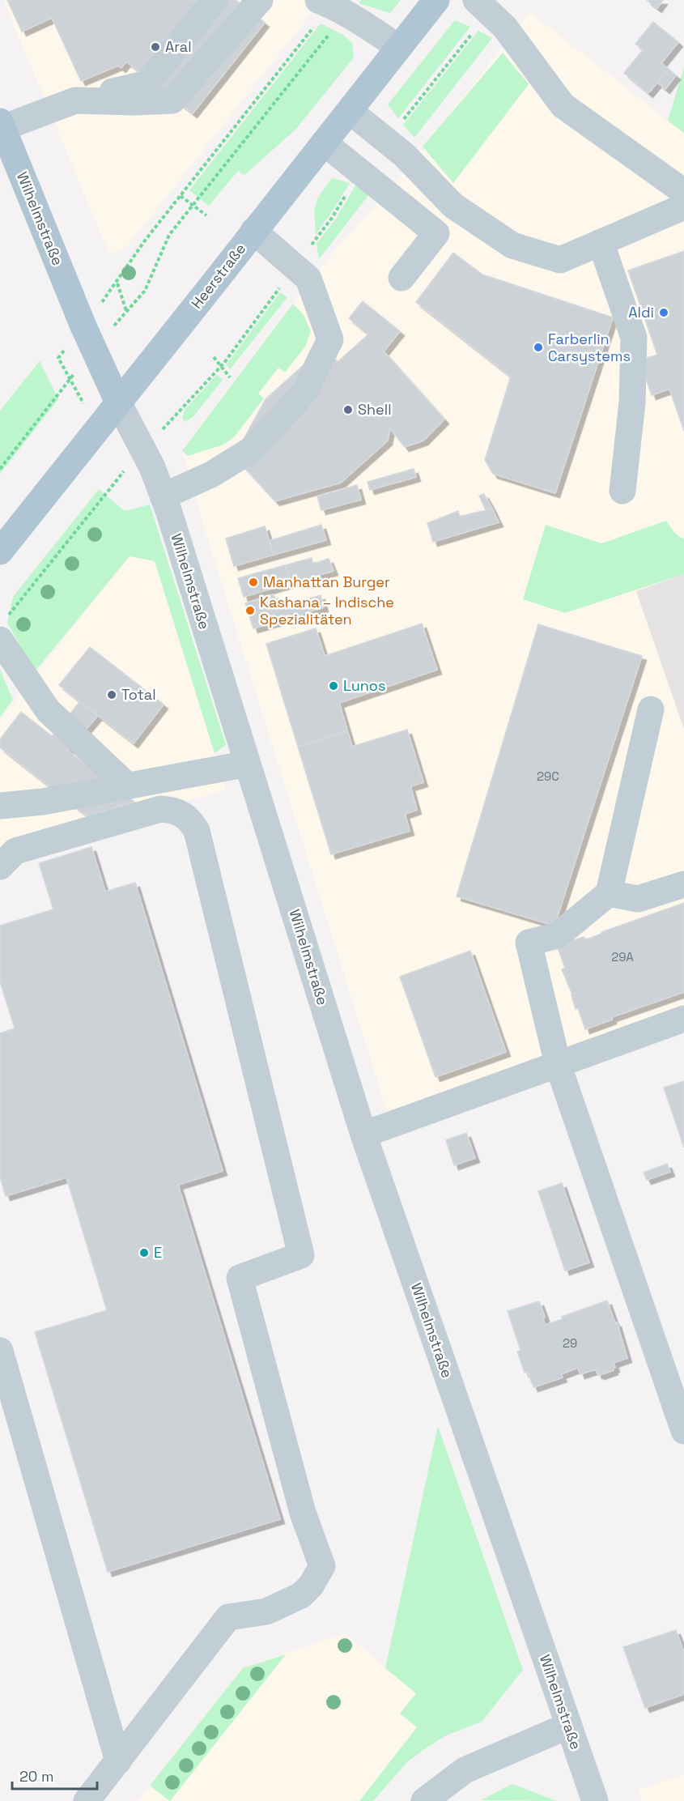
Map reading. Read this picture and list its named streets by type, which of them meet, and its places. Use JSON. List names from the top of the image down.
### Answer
{
  "streets": {
    "main road": ["Wilhelmstraße", "Heerstraße"]
  },
  "crossings": [
    ["Wilhelmstraße", "Heerstraße"]
  ],
  "places": [
    "Aral",
    "Aldi",
    "Farberlin Carsystems",
    "Shell",
    "Manhattan Burger",
    "Kashana – Indische Spezialitäten",
    "Lunos",
    "Total",
    "E"
  ],
  "house_numbers": ["29C", "29A", "29"],
  "scale_bar": "20 m"
}
